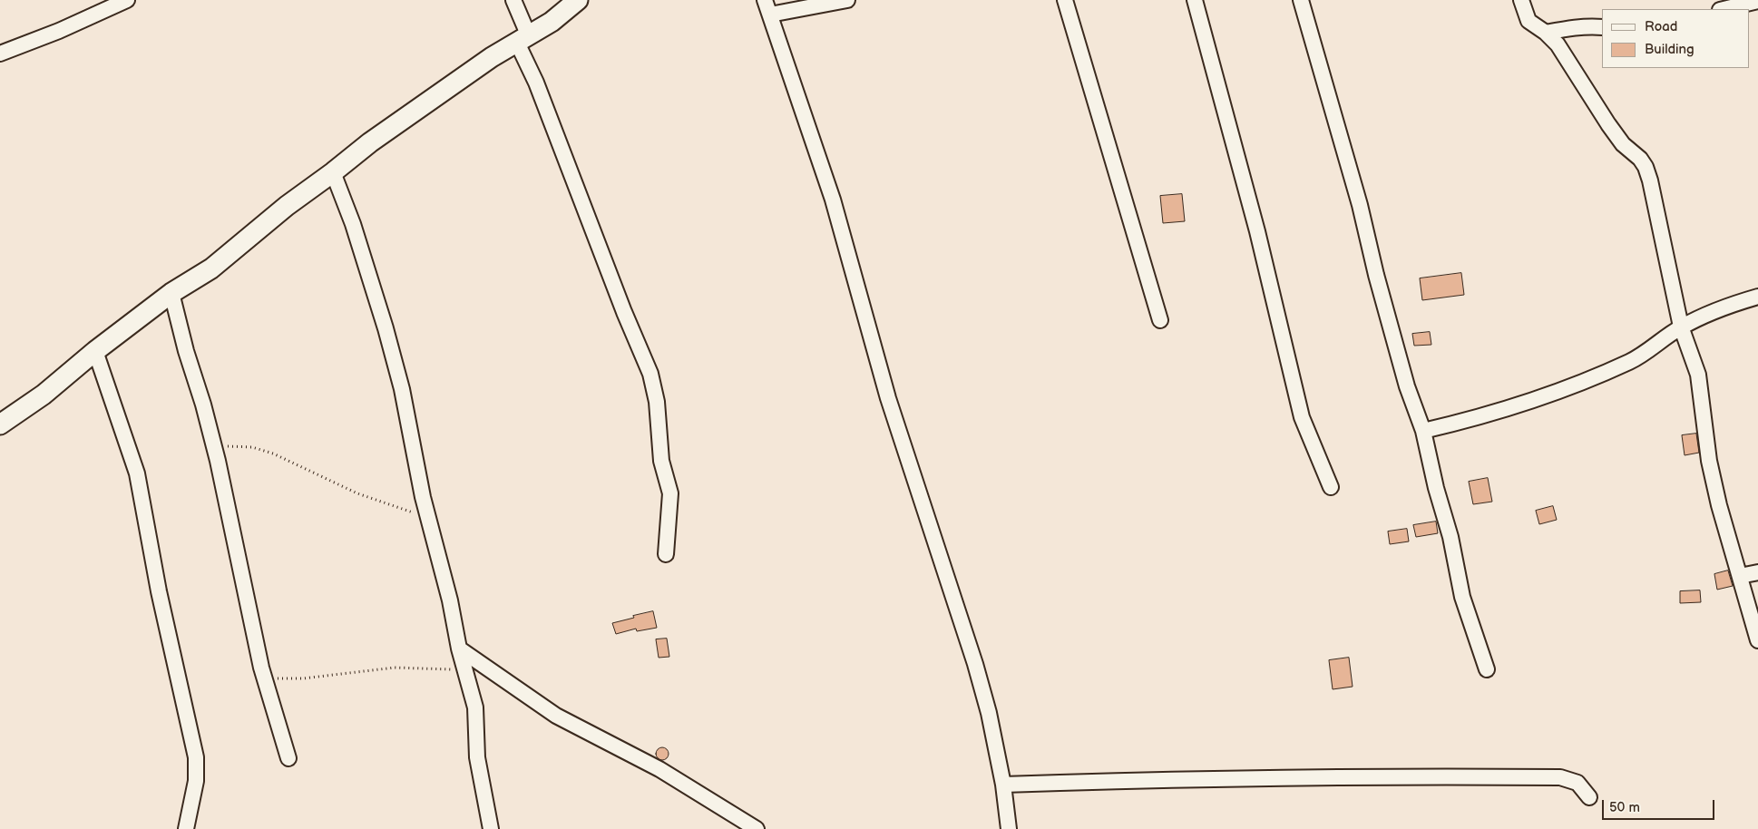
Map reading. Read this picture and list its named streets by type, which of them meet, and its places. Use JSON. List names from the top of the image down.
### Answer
{
  "legend": ["Road", "Building"],
  "scale_bar": "50 m"
}
